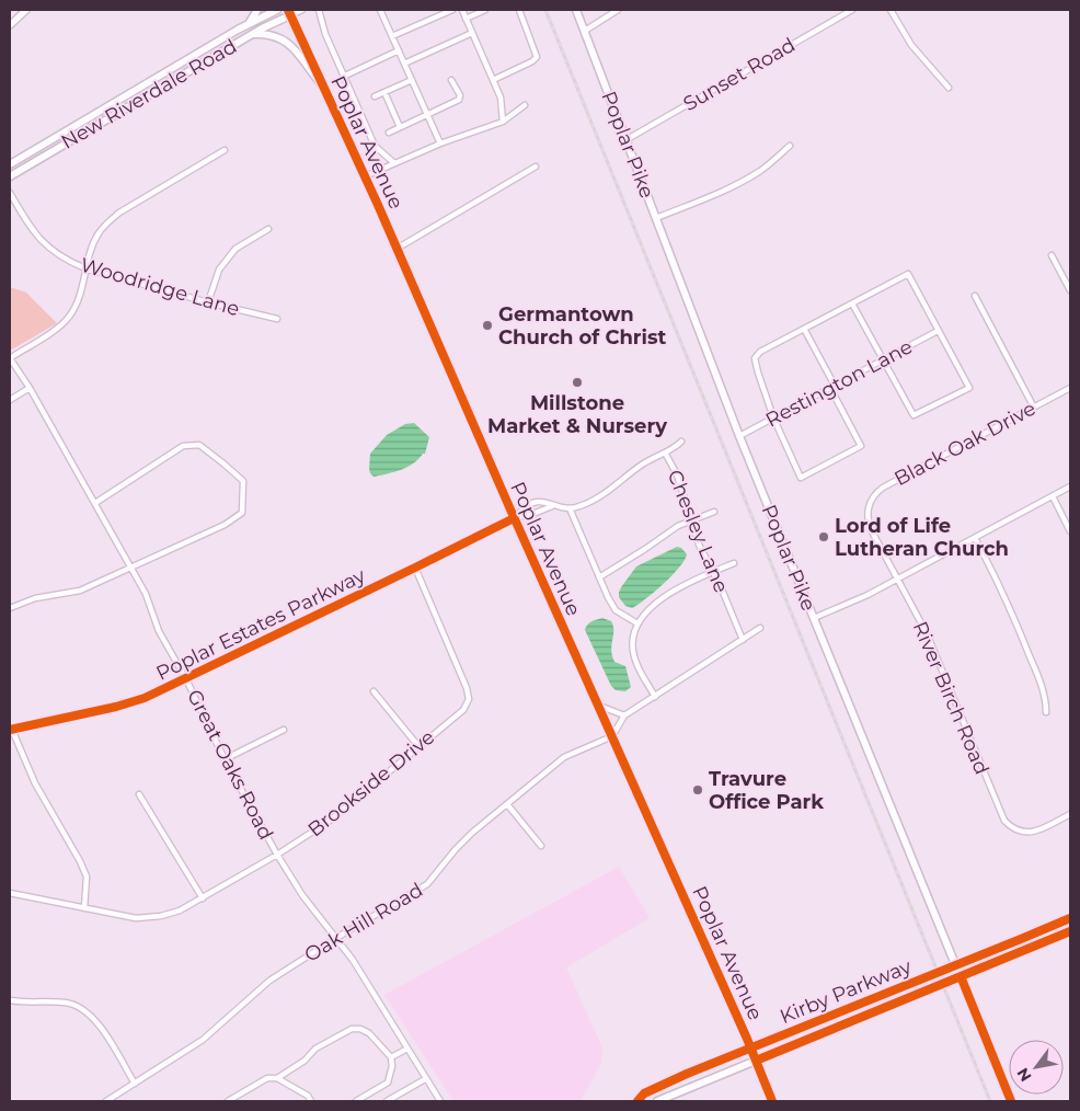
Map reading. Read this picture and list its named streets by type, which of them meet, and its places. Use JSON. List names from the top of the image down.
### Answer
{
  "streets": {
    "main road": [
      "New Riverdale Road",
      "Poplar Avenue",
      "Poplar Pike",
      "Kirby Parkway"
    ],
    "street": [
      "Sunset Road",
      "Woodridge Lane",
      "Restington Lane",
      "Black Oak Drive",
      "Chesley Lane",
      "Poplar Estates Parkway",
      "River Birch Road",
      "Great Oaks Road",
      "Brookside Drive",
      "Oak Hill Road"
    ]
  },
  "crossings": [
    ["Sunset Road", "Poplar Pike"],
    ["New Riverdale Road", "Poplar Avenue"],
    ["Poplar Avenue", "Poplar Estates Parkway"],
    ["Poplar Avenue", "Oak Hill Road"],
    ["Poplar Avenue", "Kirby Parkway"],
    ["Poplar Pike", "Restington Lane"],
    ["Poplar Pike", "Kirby Parkway"],
    ["Black Oak Drive", "River Birch Road"],
    ["Poplar Estates Parkway", "Great Oaks Road"],
    ["Poplar Estates Parkway", "Brookside Drive"],
    ["Great Oaks Road", "Brookside Drive"],
    ["Great Oaks Road", "Oak Hill Road"]
  ],
  "places": [
    "Germantown Church of Christ",
    "Millstone Market & Nursery",
    "Lord of Life Lutheran Church",
    "Travure Office Park"
  ],
  "north": "bottom left"
}
